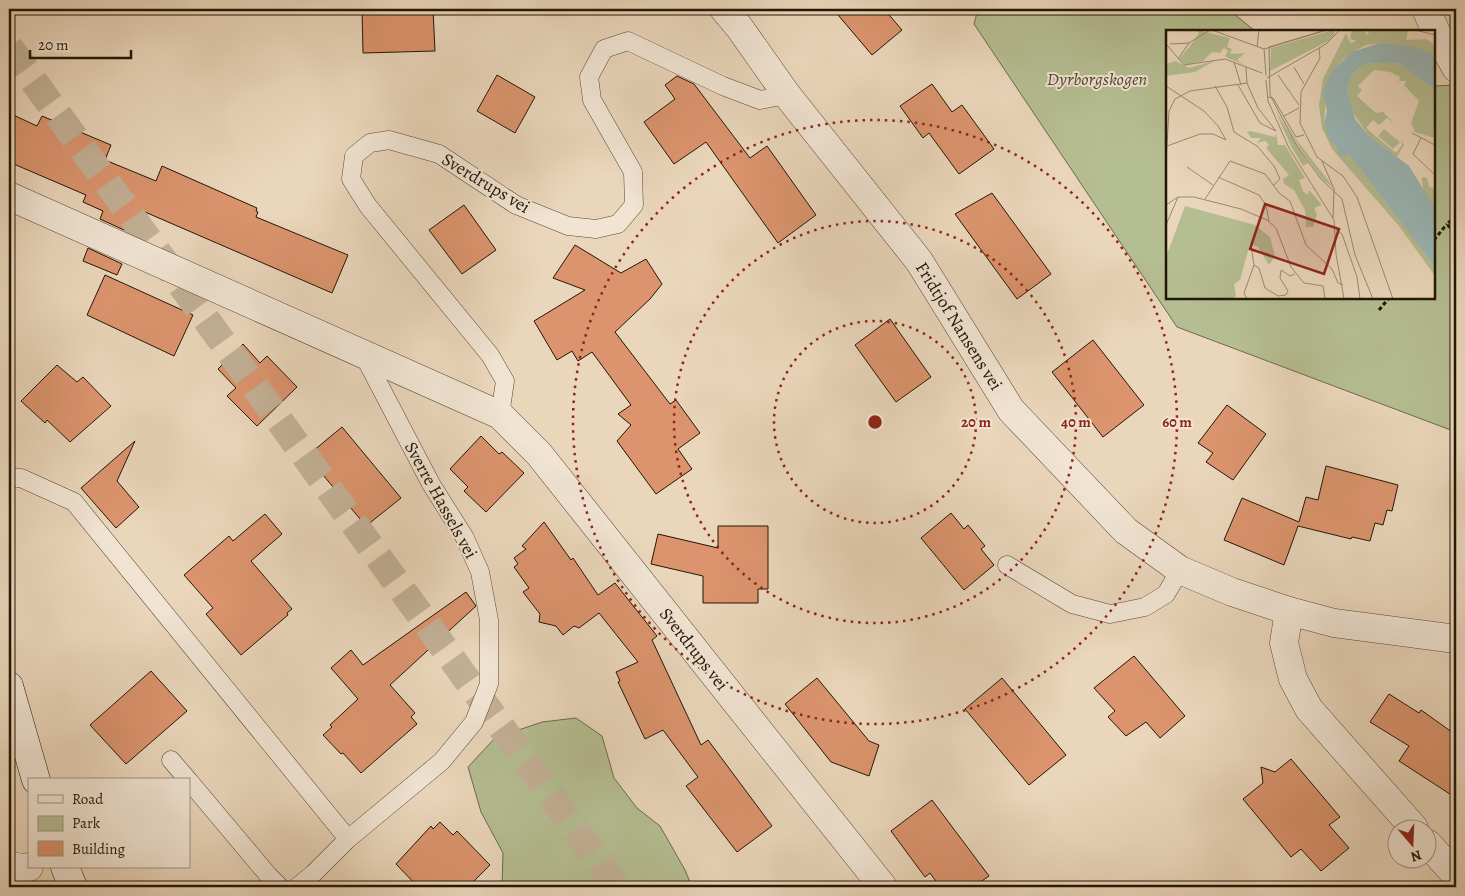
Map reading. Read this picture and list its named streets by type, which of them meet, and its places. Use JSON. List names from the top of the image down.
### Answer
{
  "streets": {
    "street": ["Sverdrups vei", "Fridtjof Nansens vei"],
    "lane": ["Sverre Hassels vei"]
  },
  "crossings": [
    ["Sverdrups vei", "Fridtjof Nansens vei"],
    ["Sverdrups vei", "Sverre Hassels vei"]
  ],
  "parks": ["Dyrborgskogen"],
  "legend": ["Road", "Park", "Building"],
  "scale_bar": "20 m",
  "north": "bottom",
  "rings": ["20 m", "40 m", "60 m"]
}
